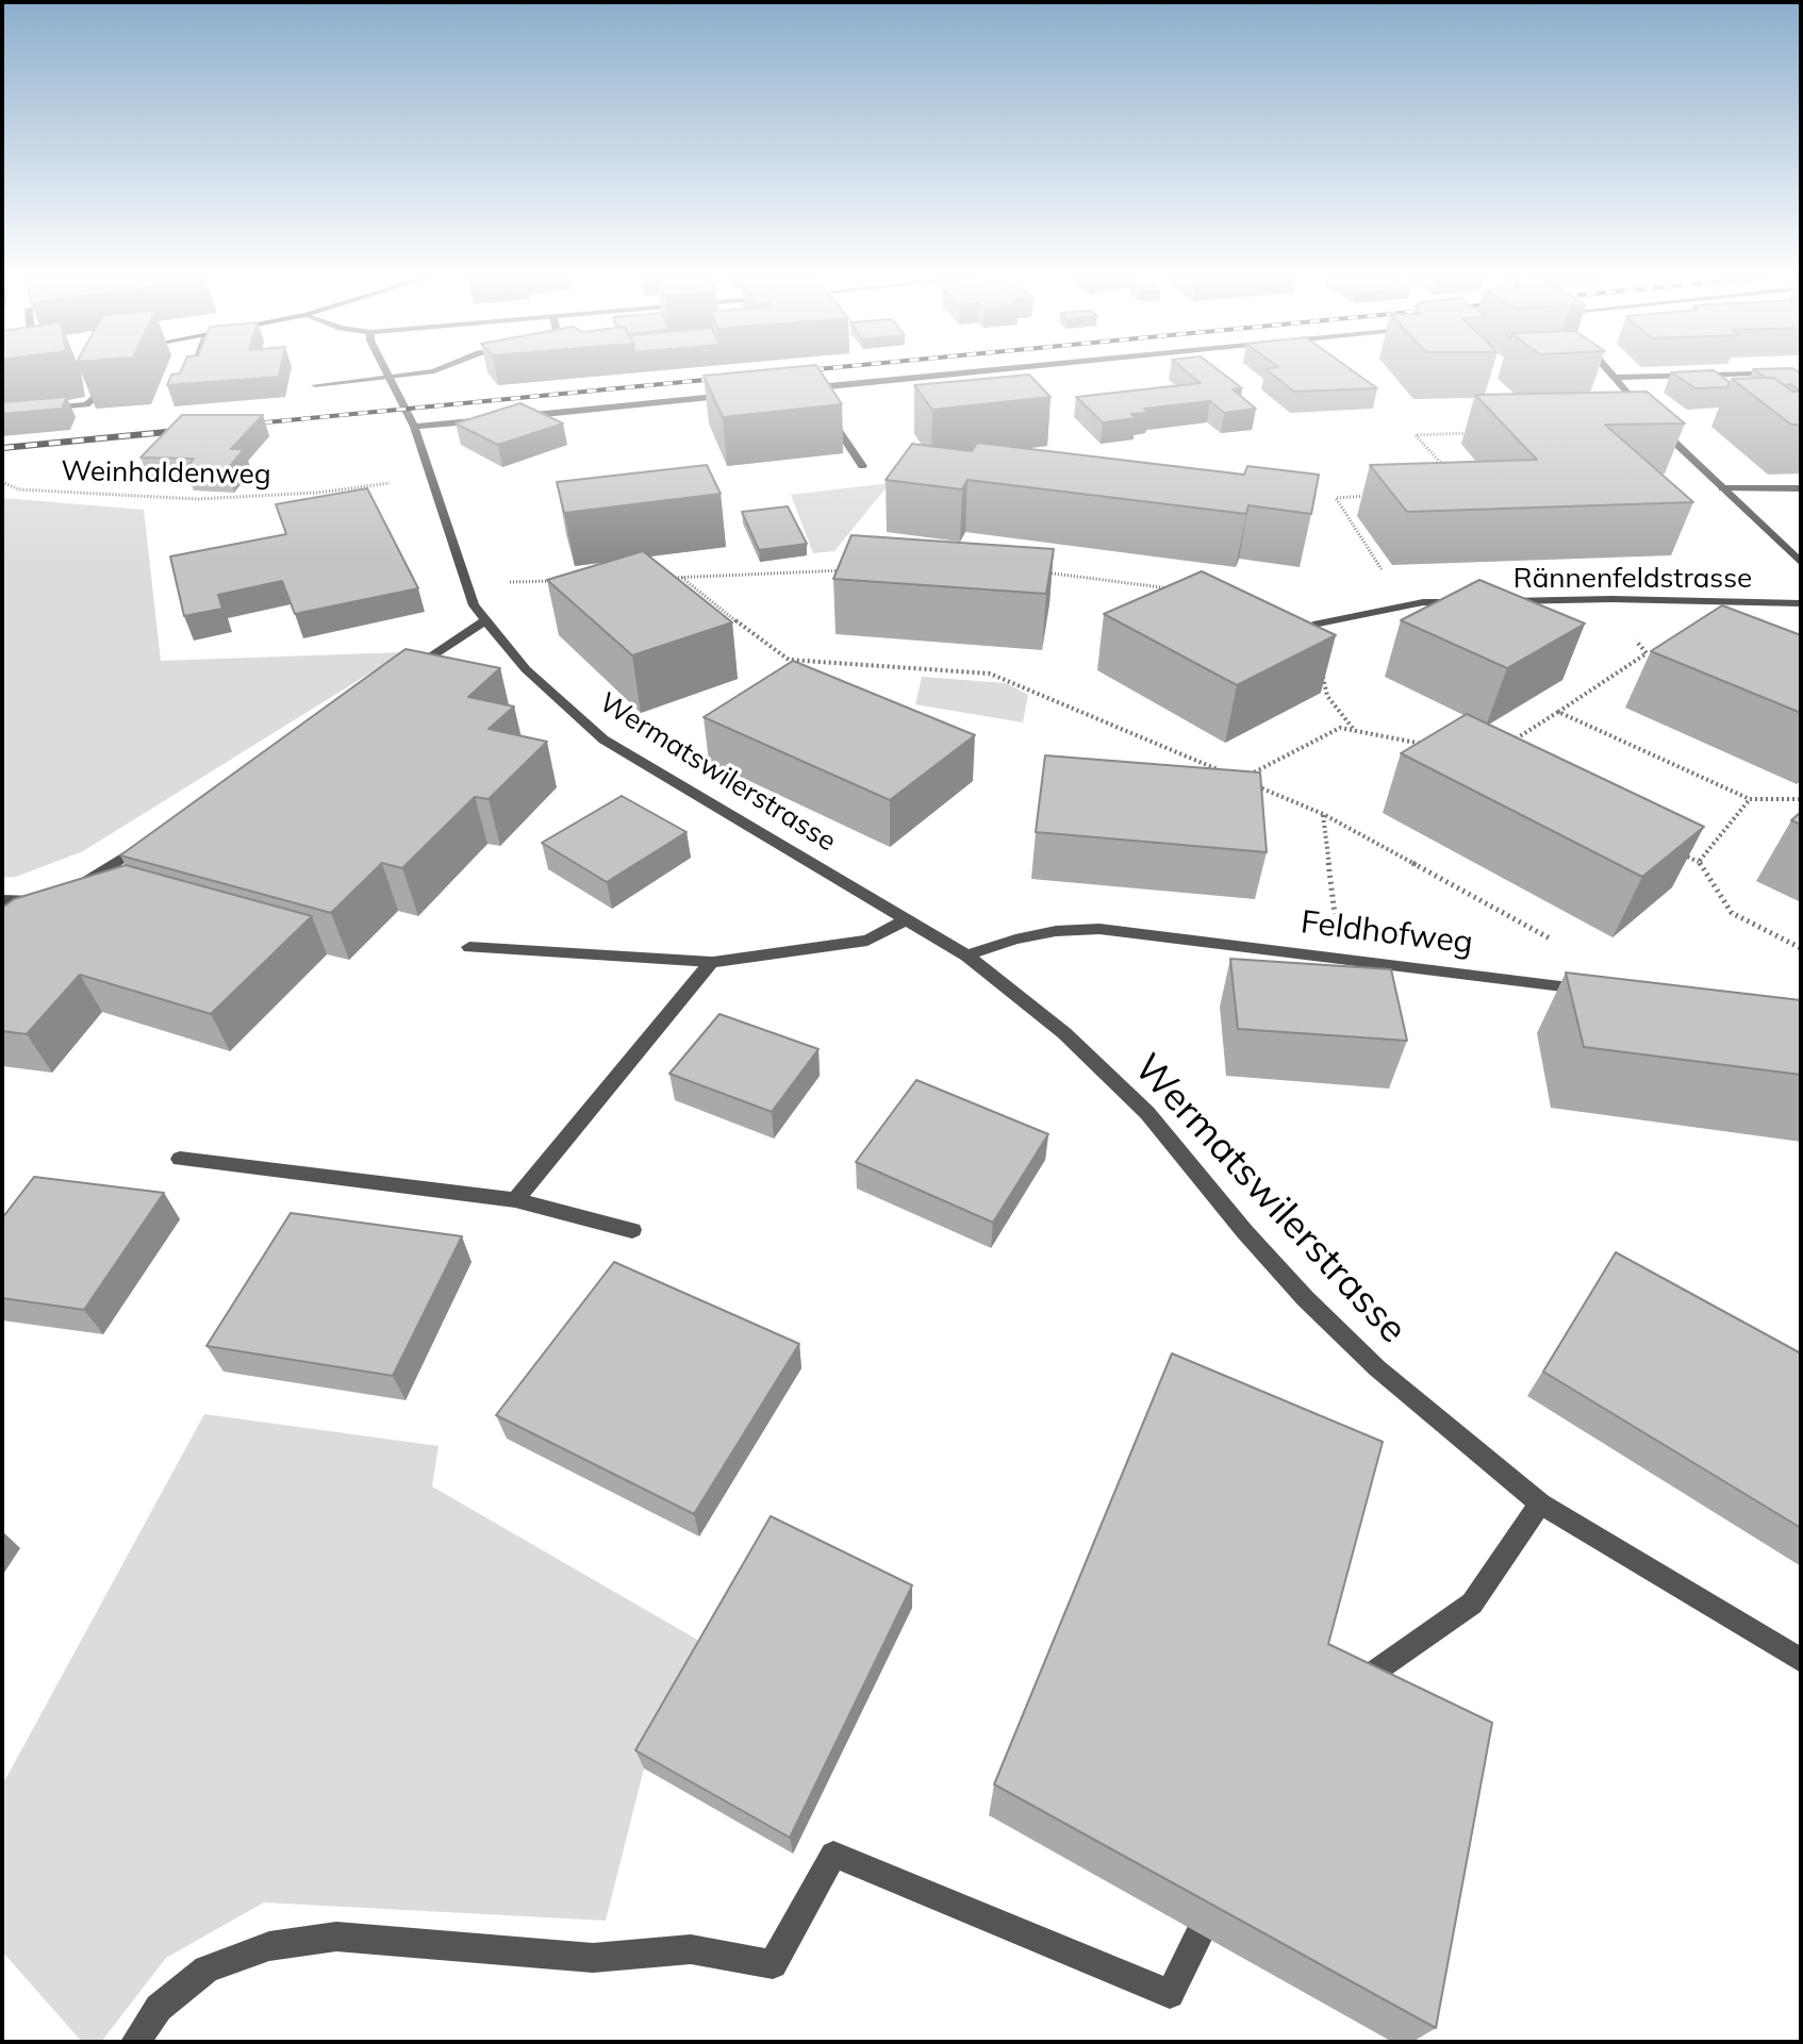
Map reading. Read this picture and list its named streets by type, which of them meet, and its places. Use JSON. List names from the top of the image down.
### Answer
{
  "streets": {
    "street": ["Rännenfeldstrasse", "Wermatswilerstrasse", "Feldhofweg"],
    "path": ["Weinhaldenweg"]
  },
  "crossings": [
    ["Weinhaldenweg", "Wermatswilerstrasse"],
    ["Wermatswilerstrasse", "Feldhofweg"]
  ]
}
